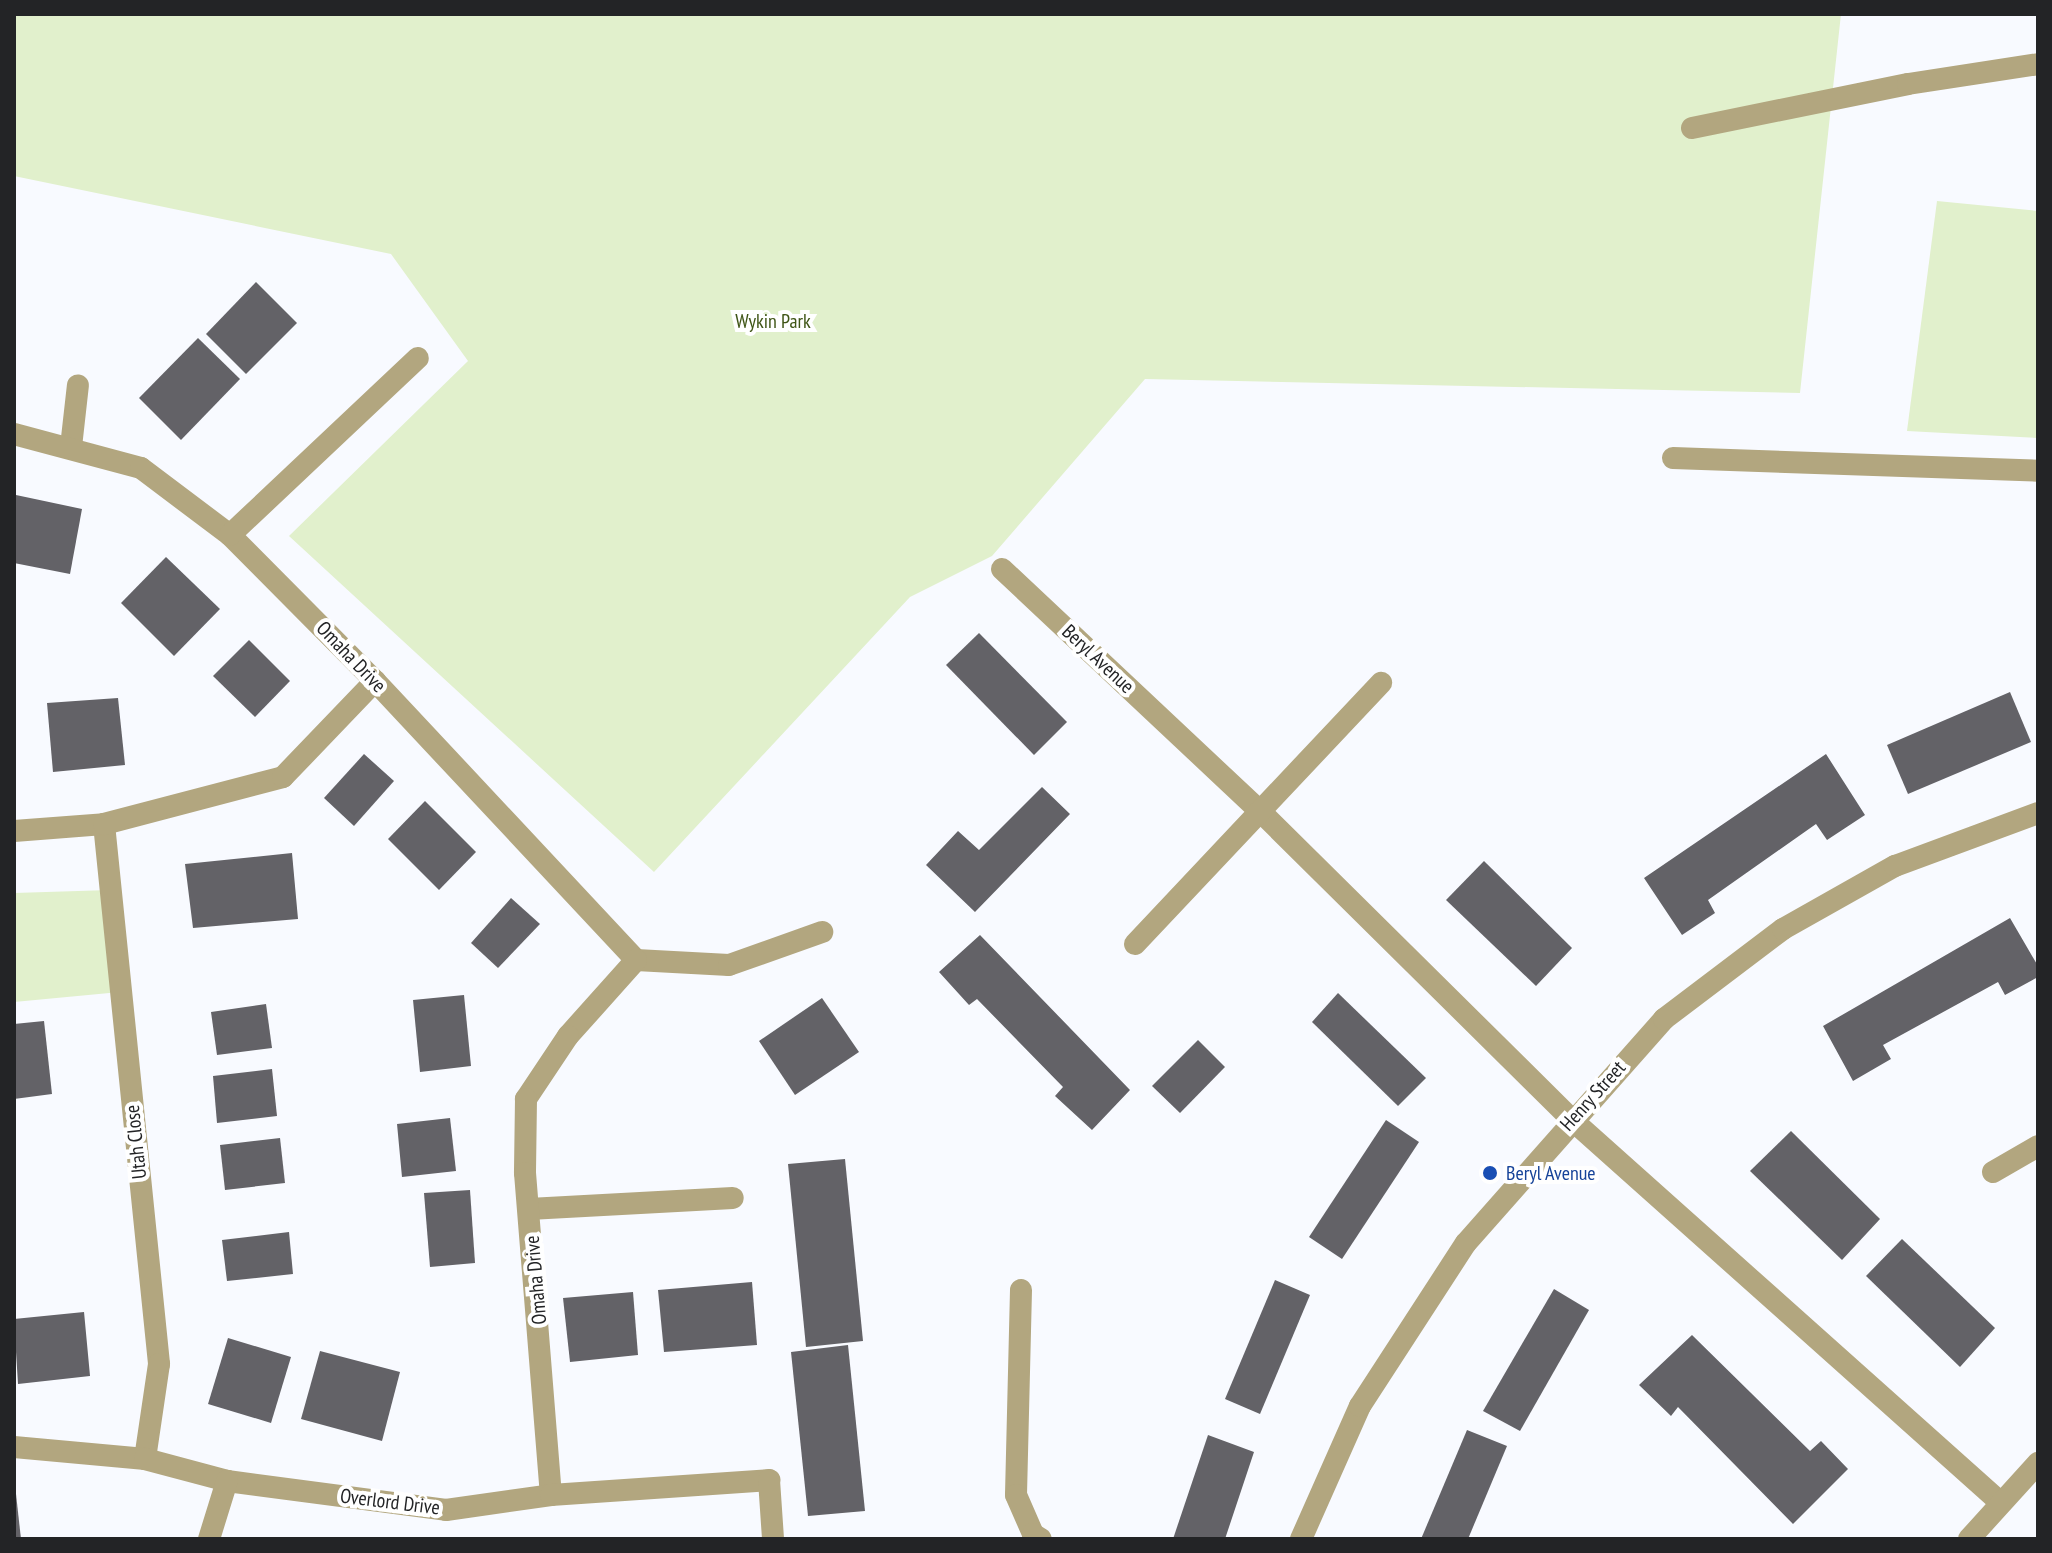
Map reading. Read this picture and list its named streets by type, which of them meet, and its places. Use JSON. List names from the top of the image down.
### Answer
{
  "streets": {
    "street": [
      "Omaha Drive",
      "Beryl Avenue",
      "Henry Street",
      "Utah Close",
      "Overlord Drive"
    ]
  },
  "crossings": [
    ["Omaha Drive", "Overlord Drive"],
    ["Beryl Avenue", "Henry Street"],
    ["Utah Close", "Overlord Drive"]
  ],
  "parks": ["Wykin Park"],
  "places": ["Beryl Avenue"]
}
